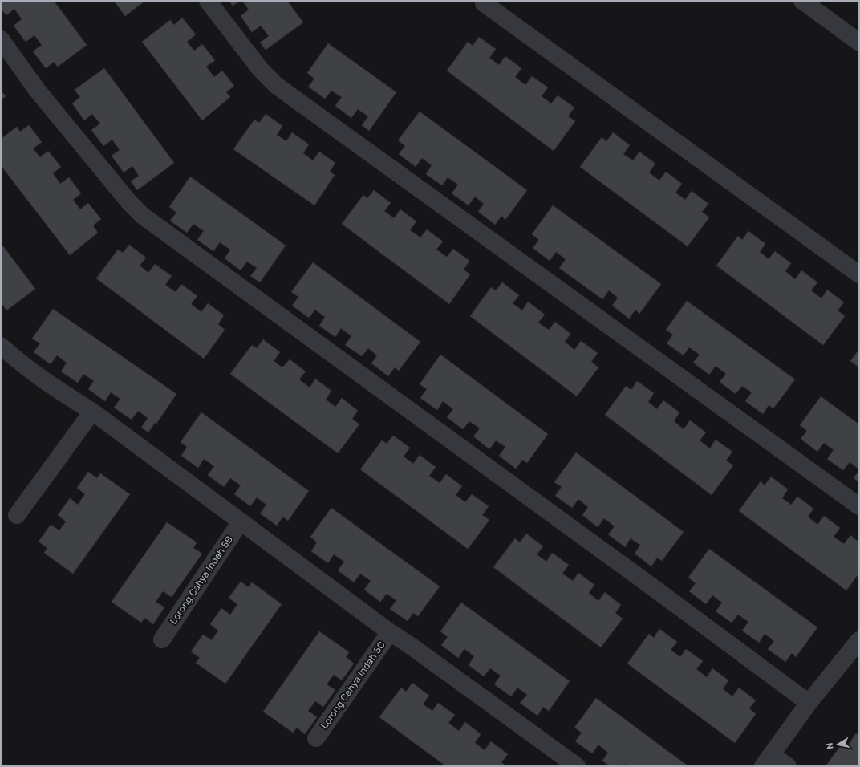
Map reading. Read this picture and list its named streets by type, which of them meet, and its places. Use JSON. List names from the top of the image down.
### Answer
{
  "streets": {
    "street": ["Lorong Cahya Indah 5B", "Lorong Cahya Indah 5C"]
  },
  "north": "left"
}
